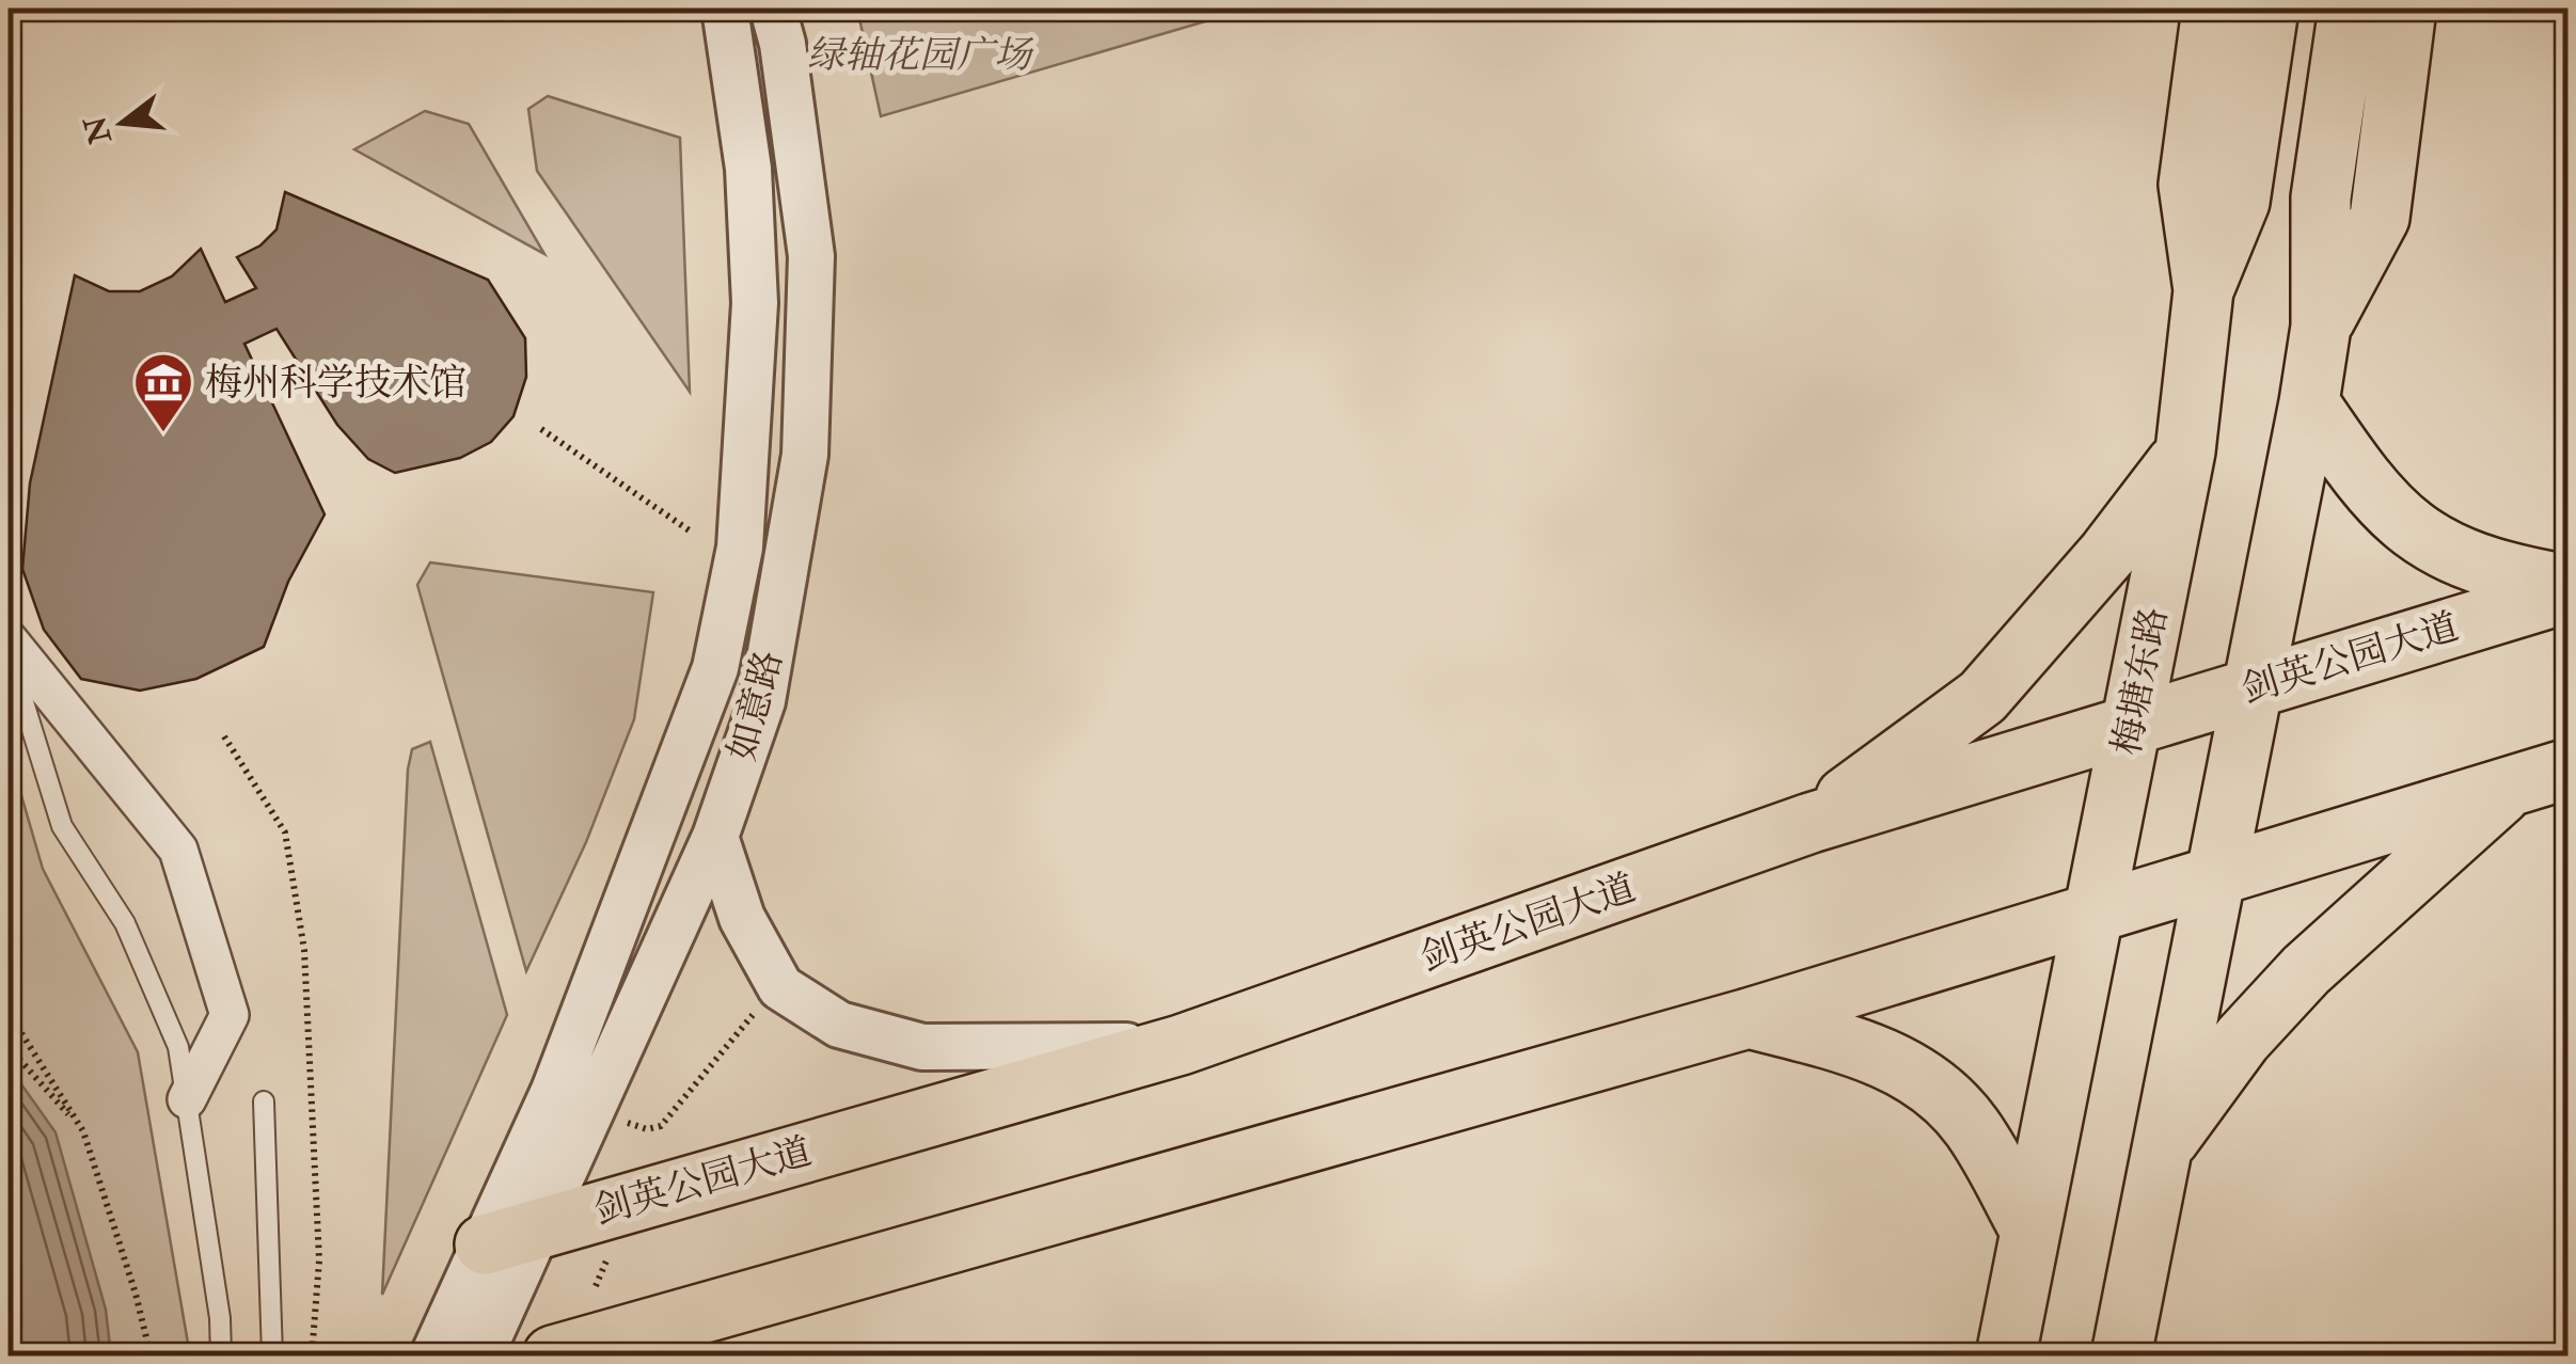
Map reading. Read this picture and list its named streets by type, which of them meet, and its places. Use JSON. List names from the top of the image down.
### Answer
{
  "streets": {
    "main road": ["剑英公园大道", "梅塘东路"],
    "street": ["如意路"]
  },
  "crossings": [
    ["剑英公园大道", "梅塘东路"],
    ["剑英公园大道", "如意路"]
  ],
  "parks": ["绿轴花园广场"],
  "places": {
    "museum": ["梅州科学技术馆"]
  },
  "north": "left"
}
